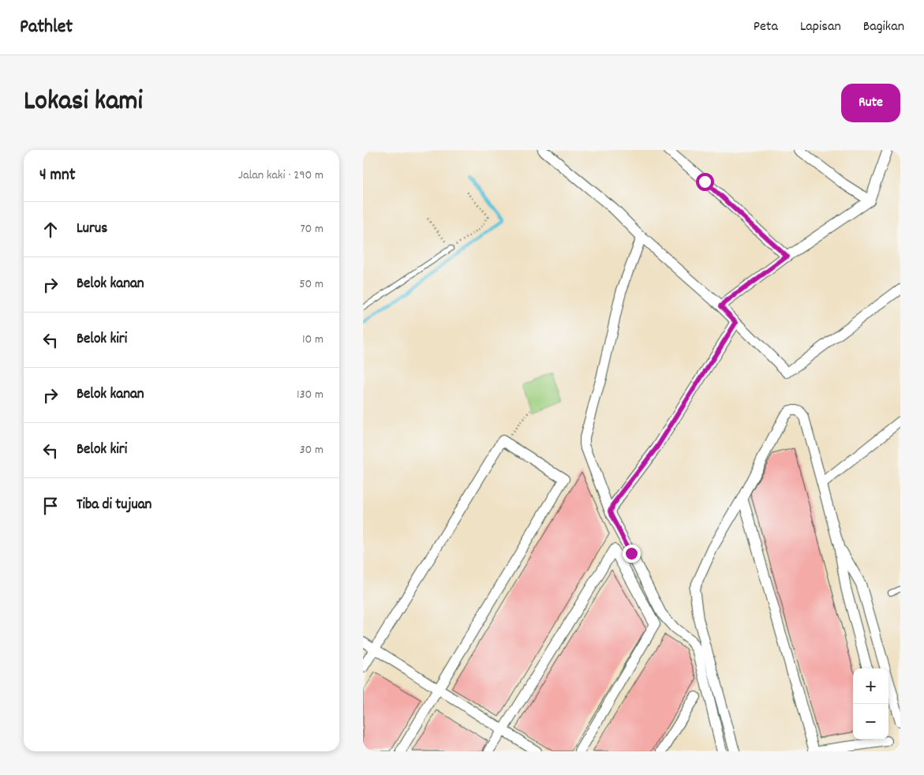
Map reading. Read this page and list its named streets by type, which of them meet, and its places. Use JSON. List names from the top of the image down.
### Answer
{
  "page": {
    "header": "Pathlet",
    "nav": ["Peta", "Lapisan", "Bagikan"],
    "title": "Lokasi kami",
    "buttons": "Rute",
    "heading": ["4 mnt", "Jalan kaki · 290 m"],
    "list": [
      ["Lurus", "70 m"],
      ["Belok kanan", "50 m"],
      ["Belok kiri", "10 m"],
      ["Belok kanan", "130 m"],
      ["Belok kiri", "30 m"],
      "Tiba di tujuan"
    ],
    "map_buttons": ["+", "−"]
  }
}
